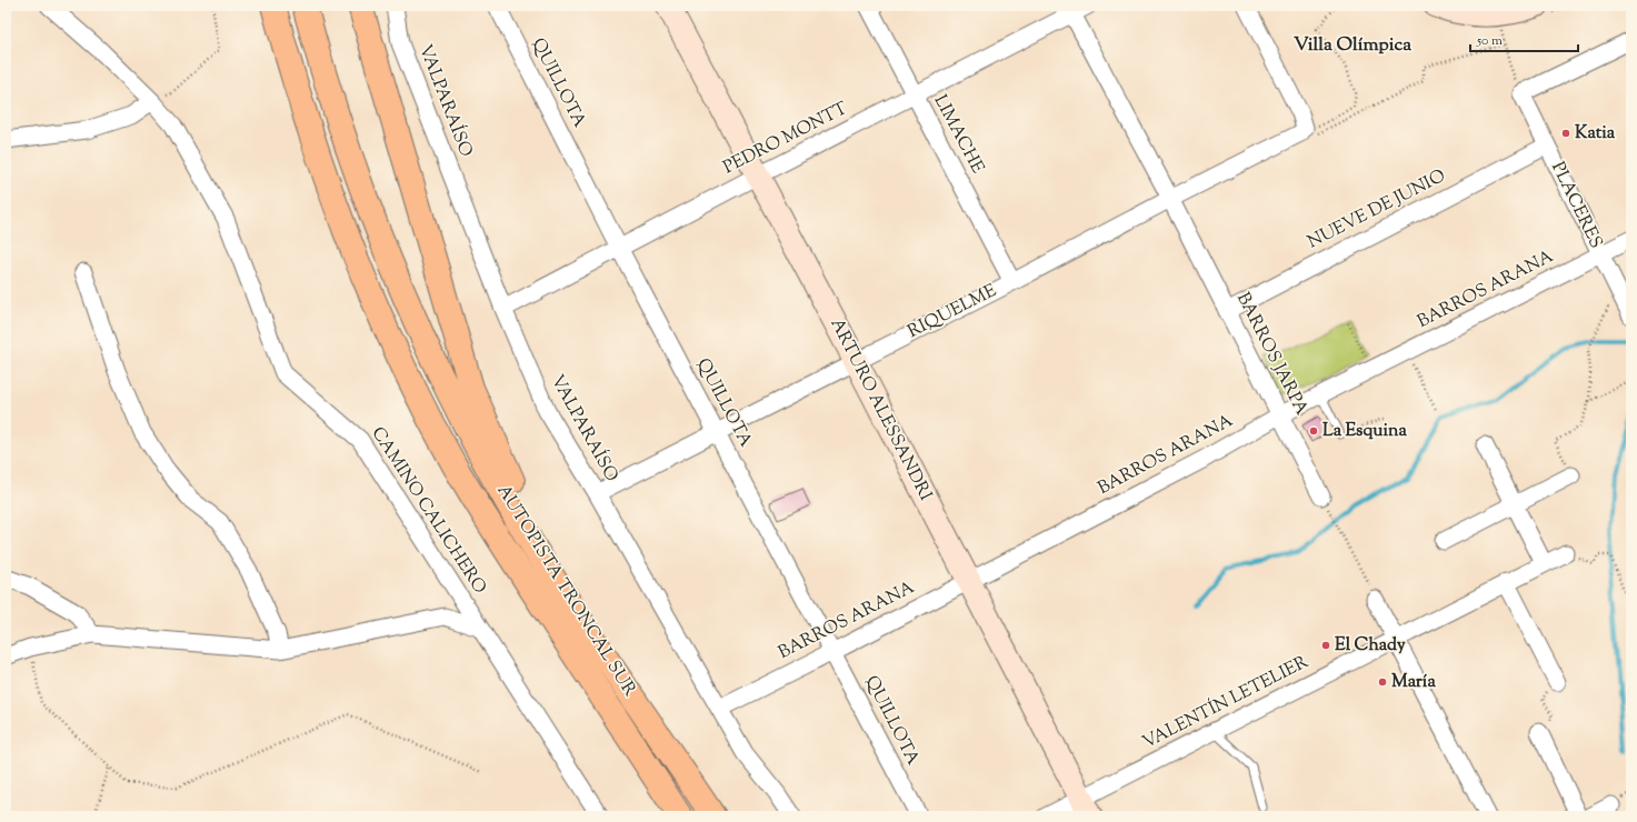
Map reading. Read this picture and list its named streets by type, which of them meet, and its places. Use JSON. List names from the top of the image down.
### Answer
{
  "streets": {
    "highway": ["AUTOPISTA TRONCAL SUR"],
    "main road": ["ARTURO ALESSANDRI"],
    "street": [
      "QUILLOTA",
      "VALPARAÍSO",
      "LIMACHE",
      "PEDRO MONTT",
      "PLACERES",
      "NUEVE DE JUNIO",
      "BARROS ARANA",
      "RIQUELME",
      "BARROS JARPA",
      "CAMINO CALICHERO",
      "VALENTÍN LETELIER"
    ]
  },
  "crossings": [
    ["QUILLOTA", "PEDRO MONTT"],
    ["QUILLOTA", "BARROS ARANA"],
    ["QUILLOTA", "RIQUELME"],
    ["VALPARAÍSO", "PEDRO MONTT"],
    ["VALPARAÍSO", "BARROS ARANA"],
    ["VALPARAÍSO", "RIQUELME"],
    ["LIMACHE", "PEDRO MONTT"],
    ["LIMACHE", "RIQUELME"],
    ["PEDRO MONTT", "BARROS JARPA"],
    ["PEDRO MONTT", "ARTURO ALESSANDRI"],
    ["PLACERES", "NUEVE DE JUNIO"],
    ["PLACERES", "BARROS ARANA"],
    ["NUEVE DE JUNIO", "BARROS JARPA"],
    ["BARROS ARANA", "BARROS JARPA"],
    ["BARROS ARANA", "ARTURO ALESSANDRI"],
    ["RIQUELME", "BARROS JARPA"],
    ["RIQUELME", "ARTURO ALESSANDRI"],
    ["ARTURO ALESSANDRI", "VALENTÍN LETELIER"]
  ],
  "districts": ["Villa Olímpica"],
  "places": [
    "Katia",
    "La Esquina",
    "El Chady",
    "María"
  ],
  "scale_bar": "50 m"
}
